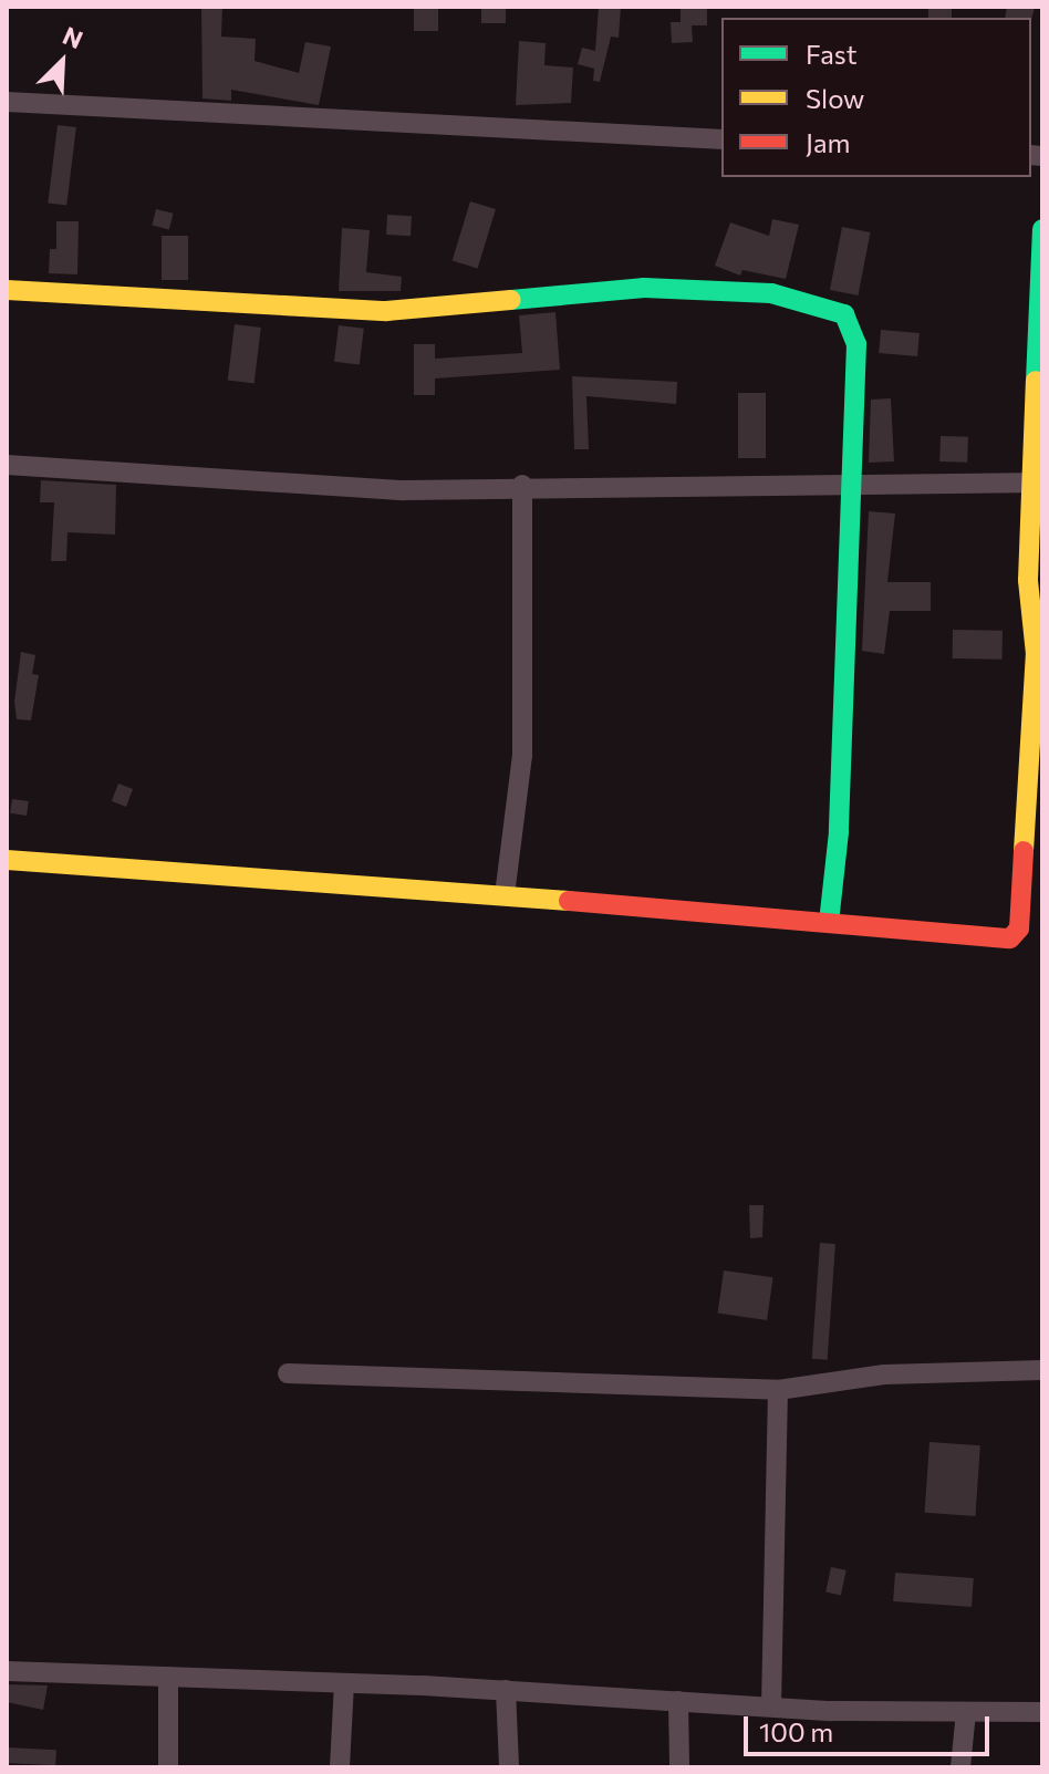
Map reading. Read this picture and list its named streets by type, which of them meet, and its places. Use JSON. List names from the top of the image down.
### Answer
{
  "legend": ["Fast", "Slow", "Jam"],
  "scale_bar": "100 m",
  "north": "top right"
}
